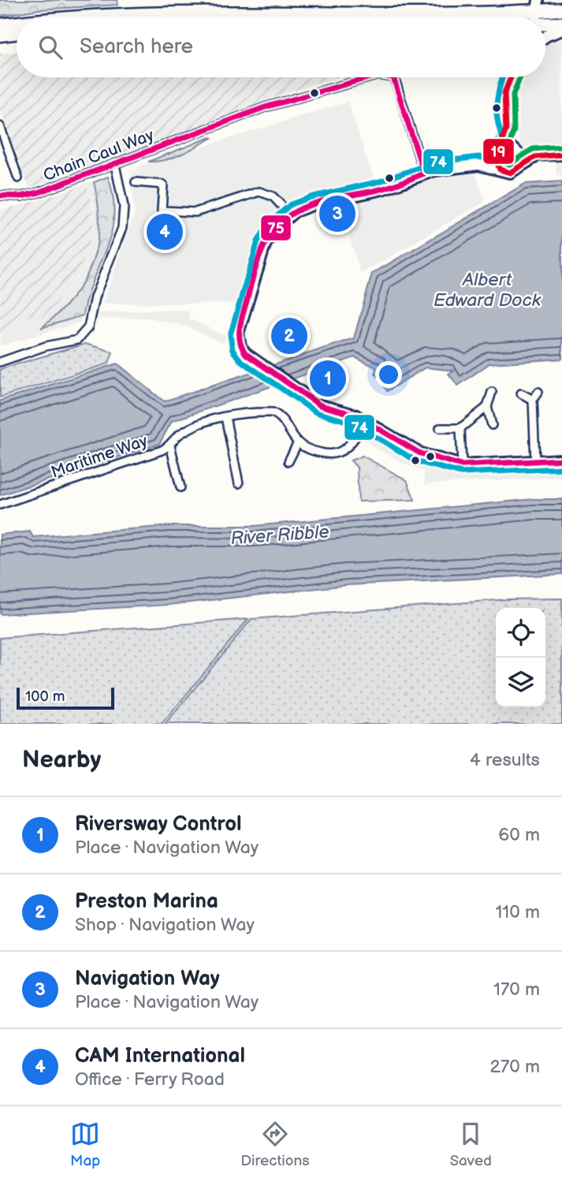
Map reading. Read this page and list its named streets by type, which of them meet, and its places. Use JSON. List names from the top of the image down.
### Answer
{
  "streets": {
    "street": ["Chain Caul Way", "Maritime Way"]
  },
  "water": ["Albert Edward Dock", "River Ribble"],
  "lines": ["transit line 75", "transit line 74", "transit line 19"],
  "scale_bar": "100 m",
  "page": {
    "search": "Search here",
    "pins": [
      "3",
      "4",
      "2",
      "1"
    ],
    "scale": "100 m",
    "heading": ["Nearby", "4 results"],
    "list": [
      {
        "mark": "1",
        "name": "Riversway Control",
        "note": "Place · Navigation Way",
        "value": "60 m"
      },
      {
        "mark": "2",
        "name": "Preston Marina",
        "note": "Shop · Navigation Way",
        "value": "110 m"
      },
      {
        "mark": "3",
        "name": "Navigation Way",
        "note": "Place · Navigation Way",
        "value": "170 m"
      },
      {
        "mark": "4",
        "name": "CAM International",
        "note": "Office · Ferry Road",
        "value": "270 m"
      }
    ],
    "nav": ["Map", "Directions", "Saved"]
  }
}
